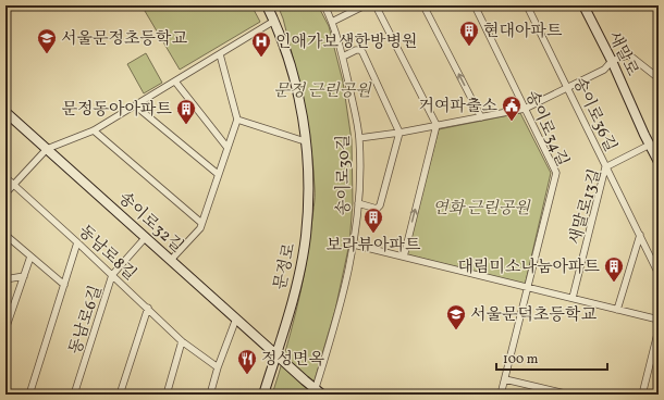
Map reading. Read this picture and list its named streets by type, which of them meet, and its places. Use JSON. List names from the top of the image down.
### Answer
{
  "streets": {
    "street": [
      "새말로",
      "송이로36길",
      "송이로34길",
      "송이로30길",
      "새말로13길",
      "송이로32길",
      "동남로8길",
      "문정로",
      "동남로6길"
    ]
  },
  "crossings": [
    ["새말로", "새말로13길"],
    ["송이로36길", "새말로13길"],
    ["송이로30길", "송이로32길"],
    ["송이로32길", "문정로"],
    ["송이로32길", "동남로6길"],
    ["동남로8길", "동남로6길"]
  ],
  "parks": ["문정 근린공원", "연화 근린공원"],
  "places": {
    "building": [
      "현대아파트",
      "문정동아아파트",
      "보라뷰아파트",
      "대림미소나눔아파트"
    ],
    "school or university": ["서울문정초등학교", "서울문덕초등학교"],
    "hospital": ["인애가보생한방병원"],
    "public building": ["거여파출소"],
    "restaurant": ["정성면옥"]
  },
  "scale_bar": "100 m"
}
